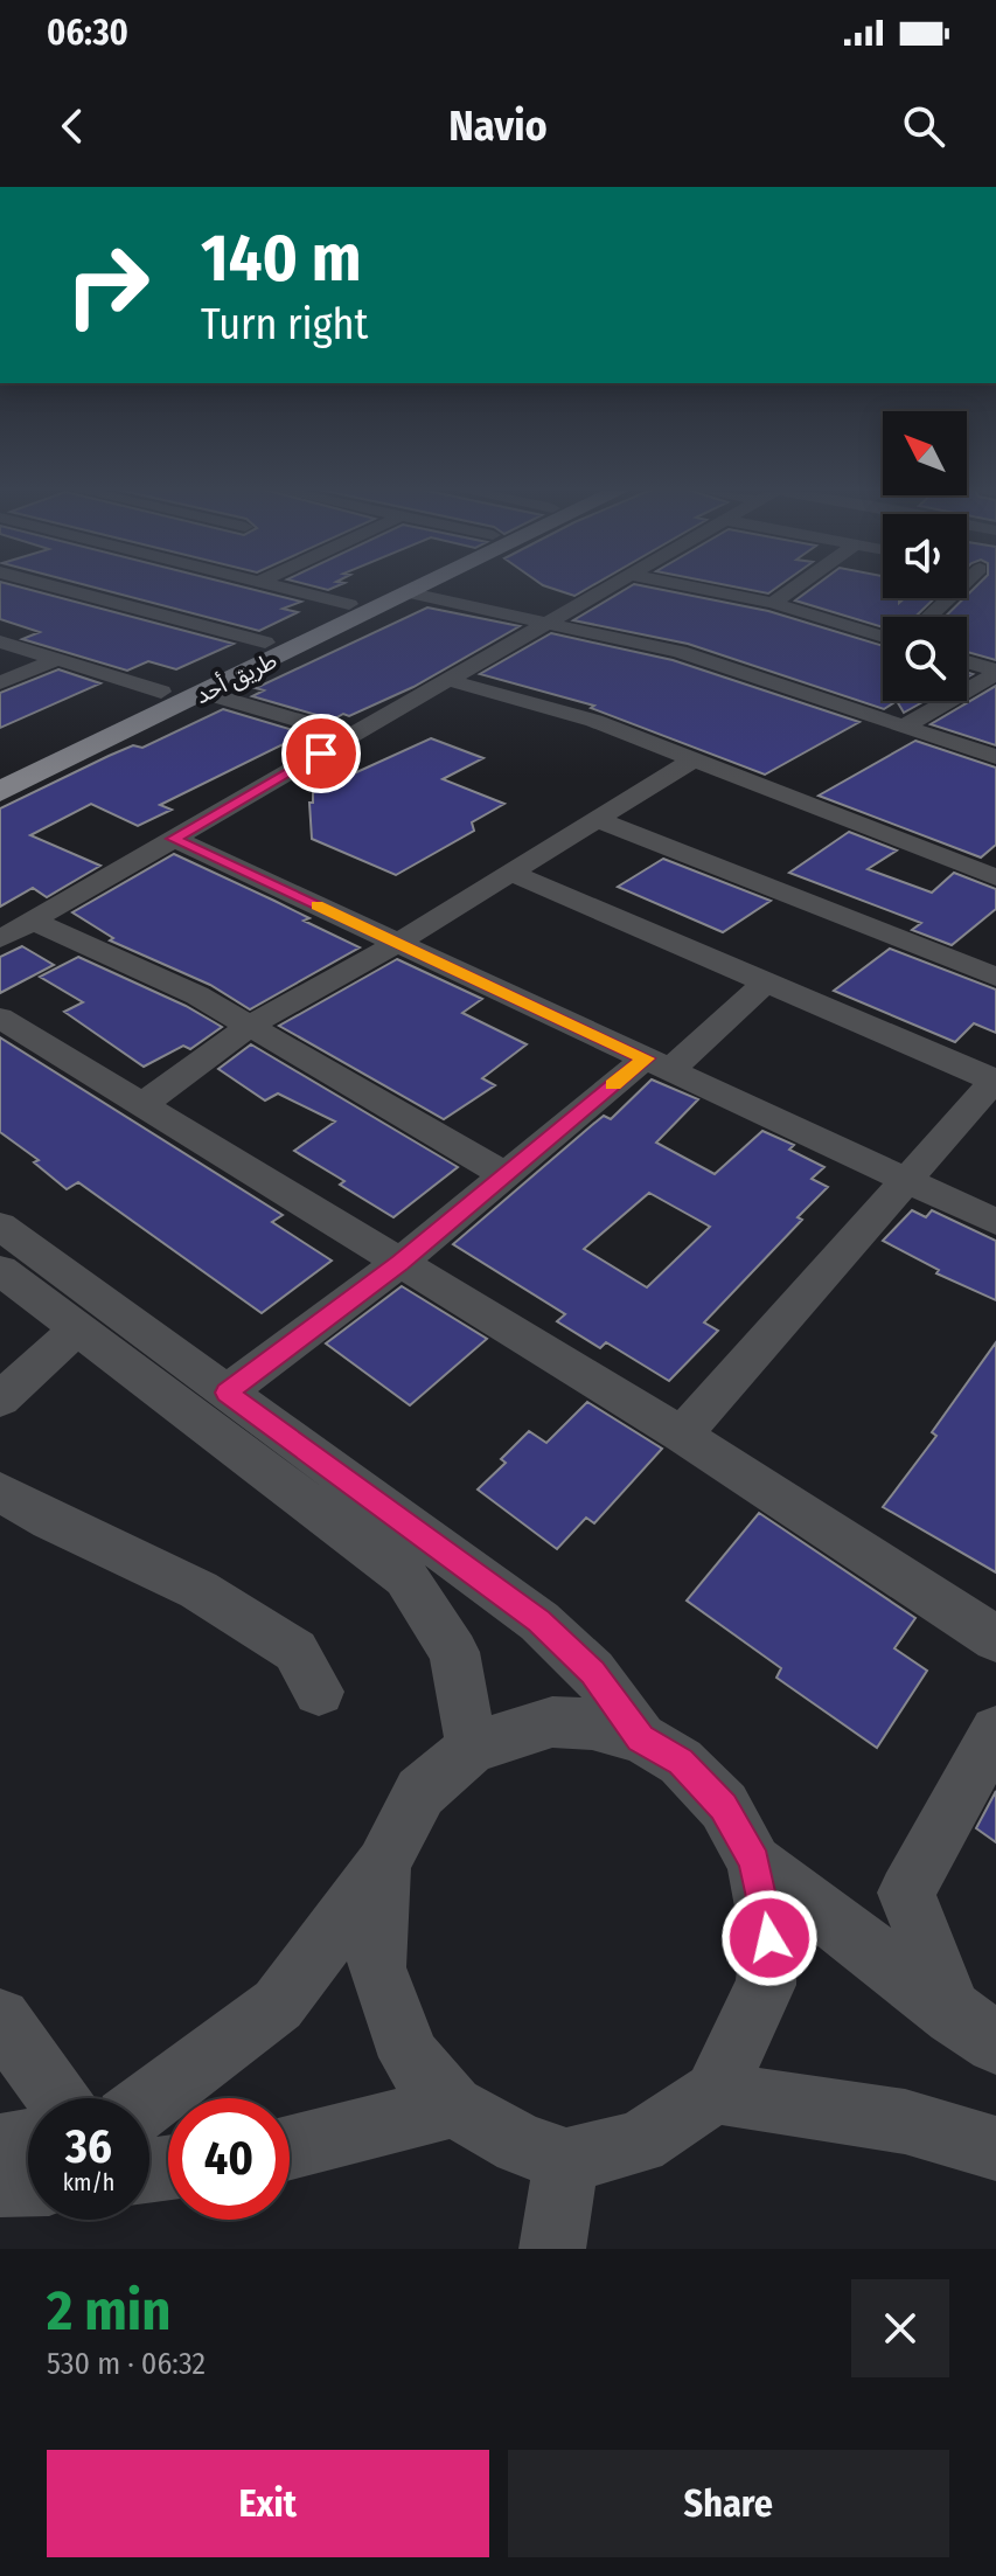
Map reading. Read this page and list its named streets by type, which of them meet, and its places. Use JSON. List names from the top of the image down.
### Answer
{
  "streets": {
    "main road": ["طريق أحد"]
  },
  "north": "top left",
  "page": {
    "status": "06:30",
    "header": "Navio",
    "turn": ["140 m", "Turn right"],
    "speed": "36 km/h",
    "limit": "40",
    "heading": ["2 min", "530 m · 06:32"],
    "buttons": ["Exit", "Share"]
  }
}
